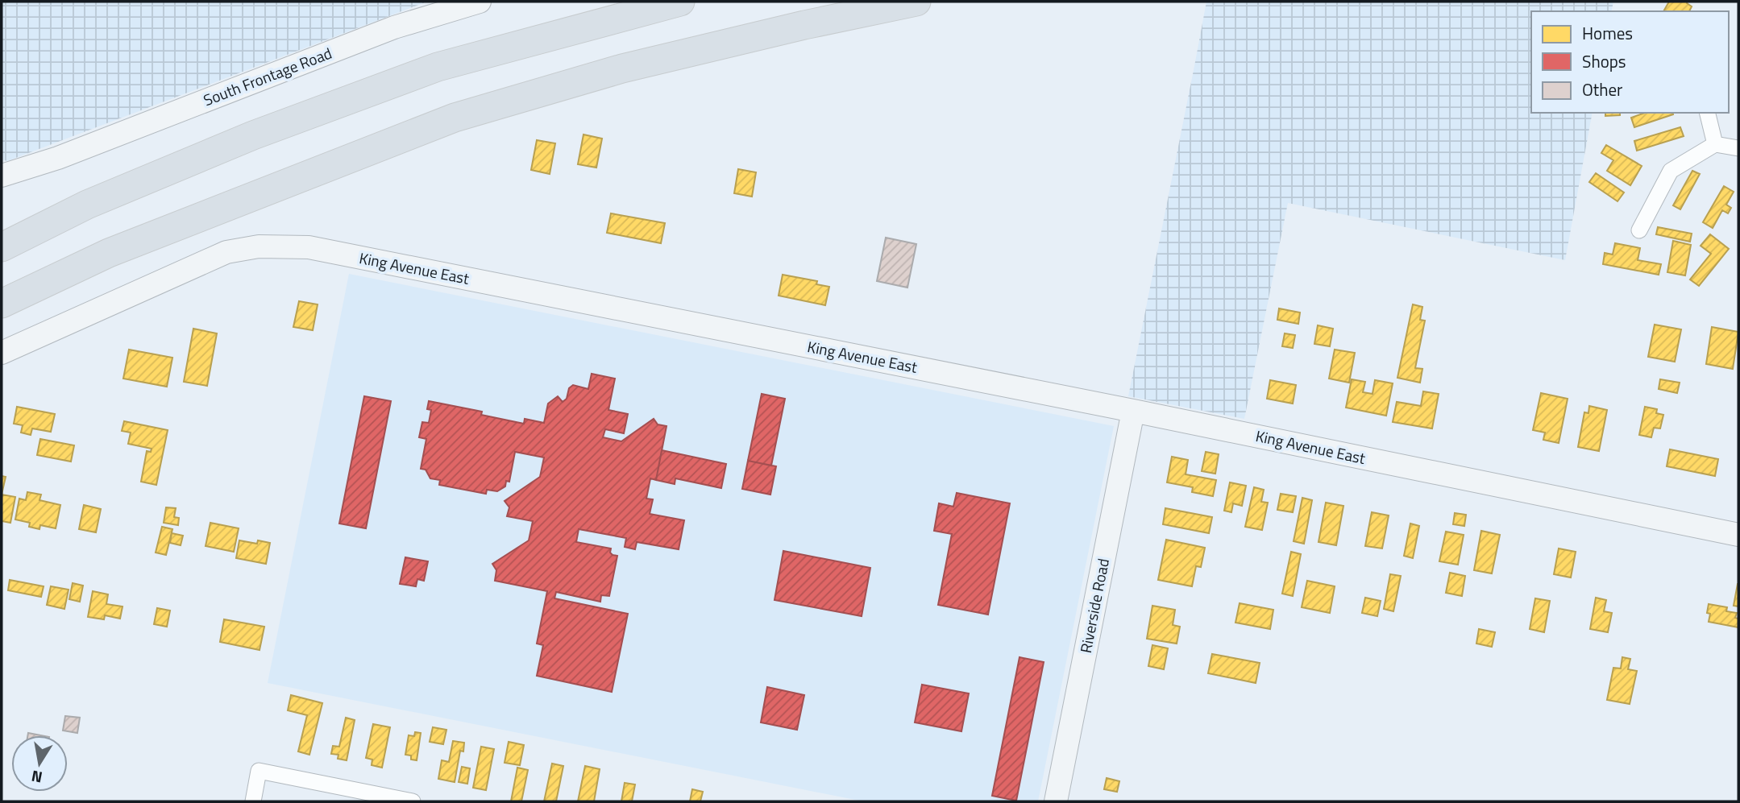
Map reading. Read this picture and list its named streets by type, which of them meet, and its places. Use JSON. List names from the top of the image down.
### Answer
{
  "streets": {
    "main road": ["South Frontage Road", "King Avenue East", "Riverside Road"]
  },
  "crossings": [
    ["King Avenue East", "Riverside Road"]
  ],
  "legend": ["Homes", "Shops", "Other"],
  "north": "bottom"
}
